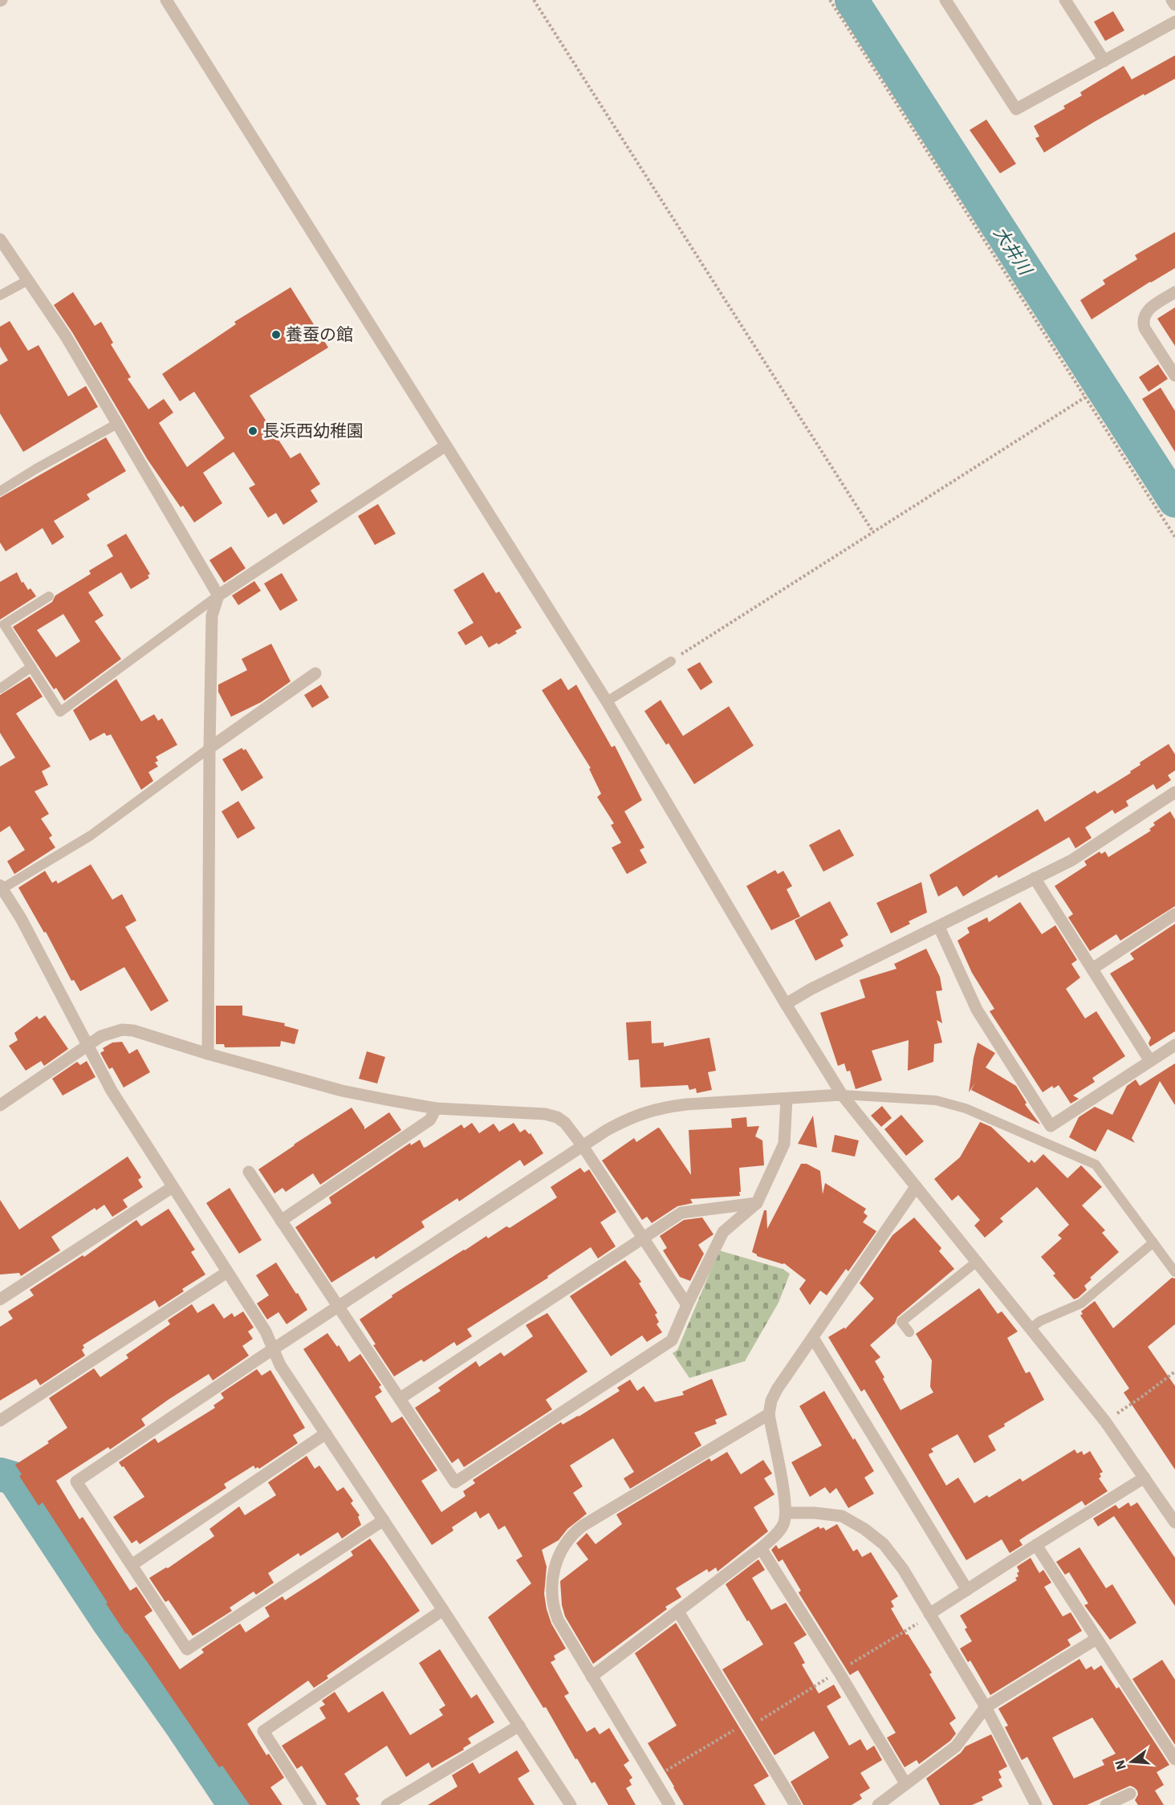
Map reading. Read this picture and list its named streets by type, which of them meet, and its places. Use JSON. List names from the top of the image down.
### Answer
{
  "water": ["大井川"],
  "places": ["養蚕の館", "長浜西幼稚園"],
  "north": "left"
}
